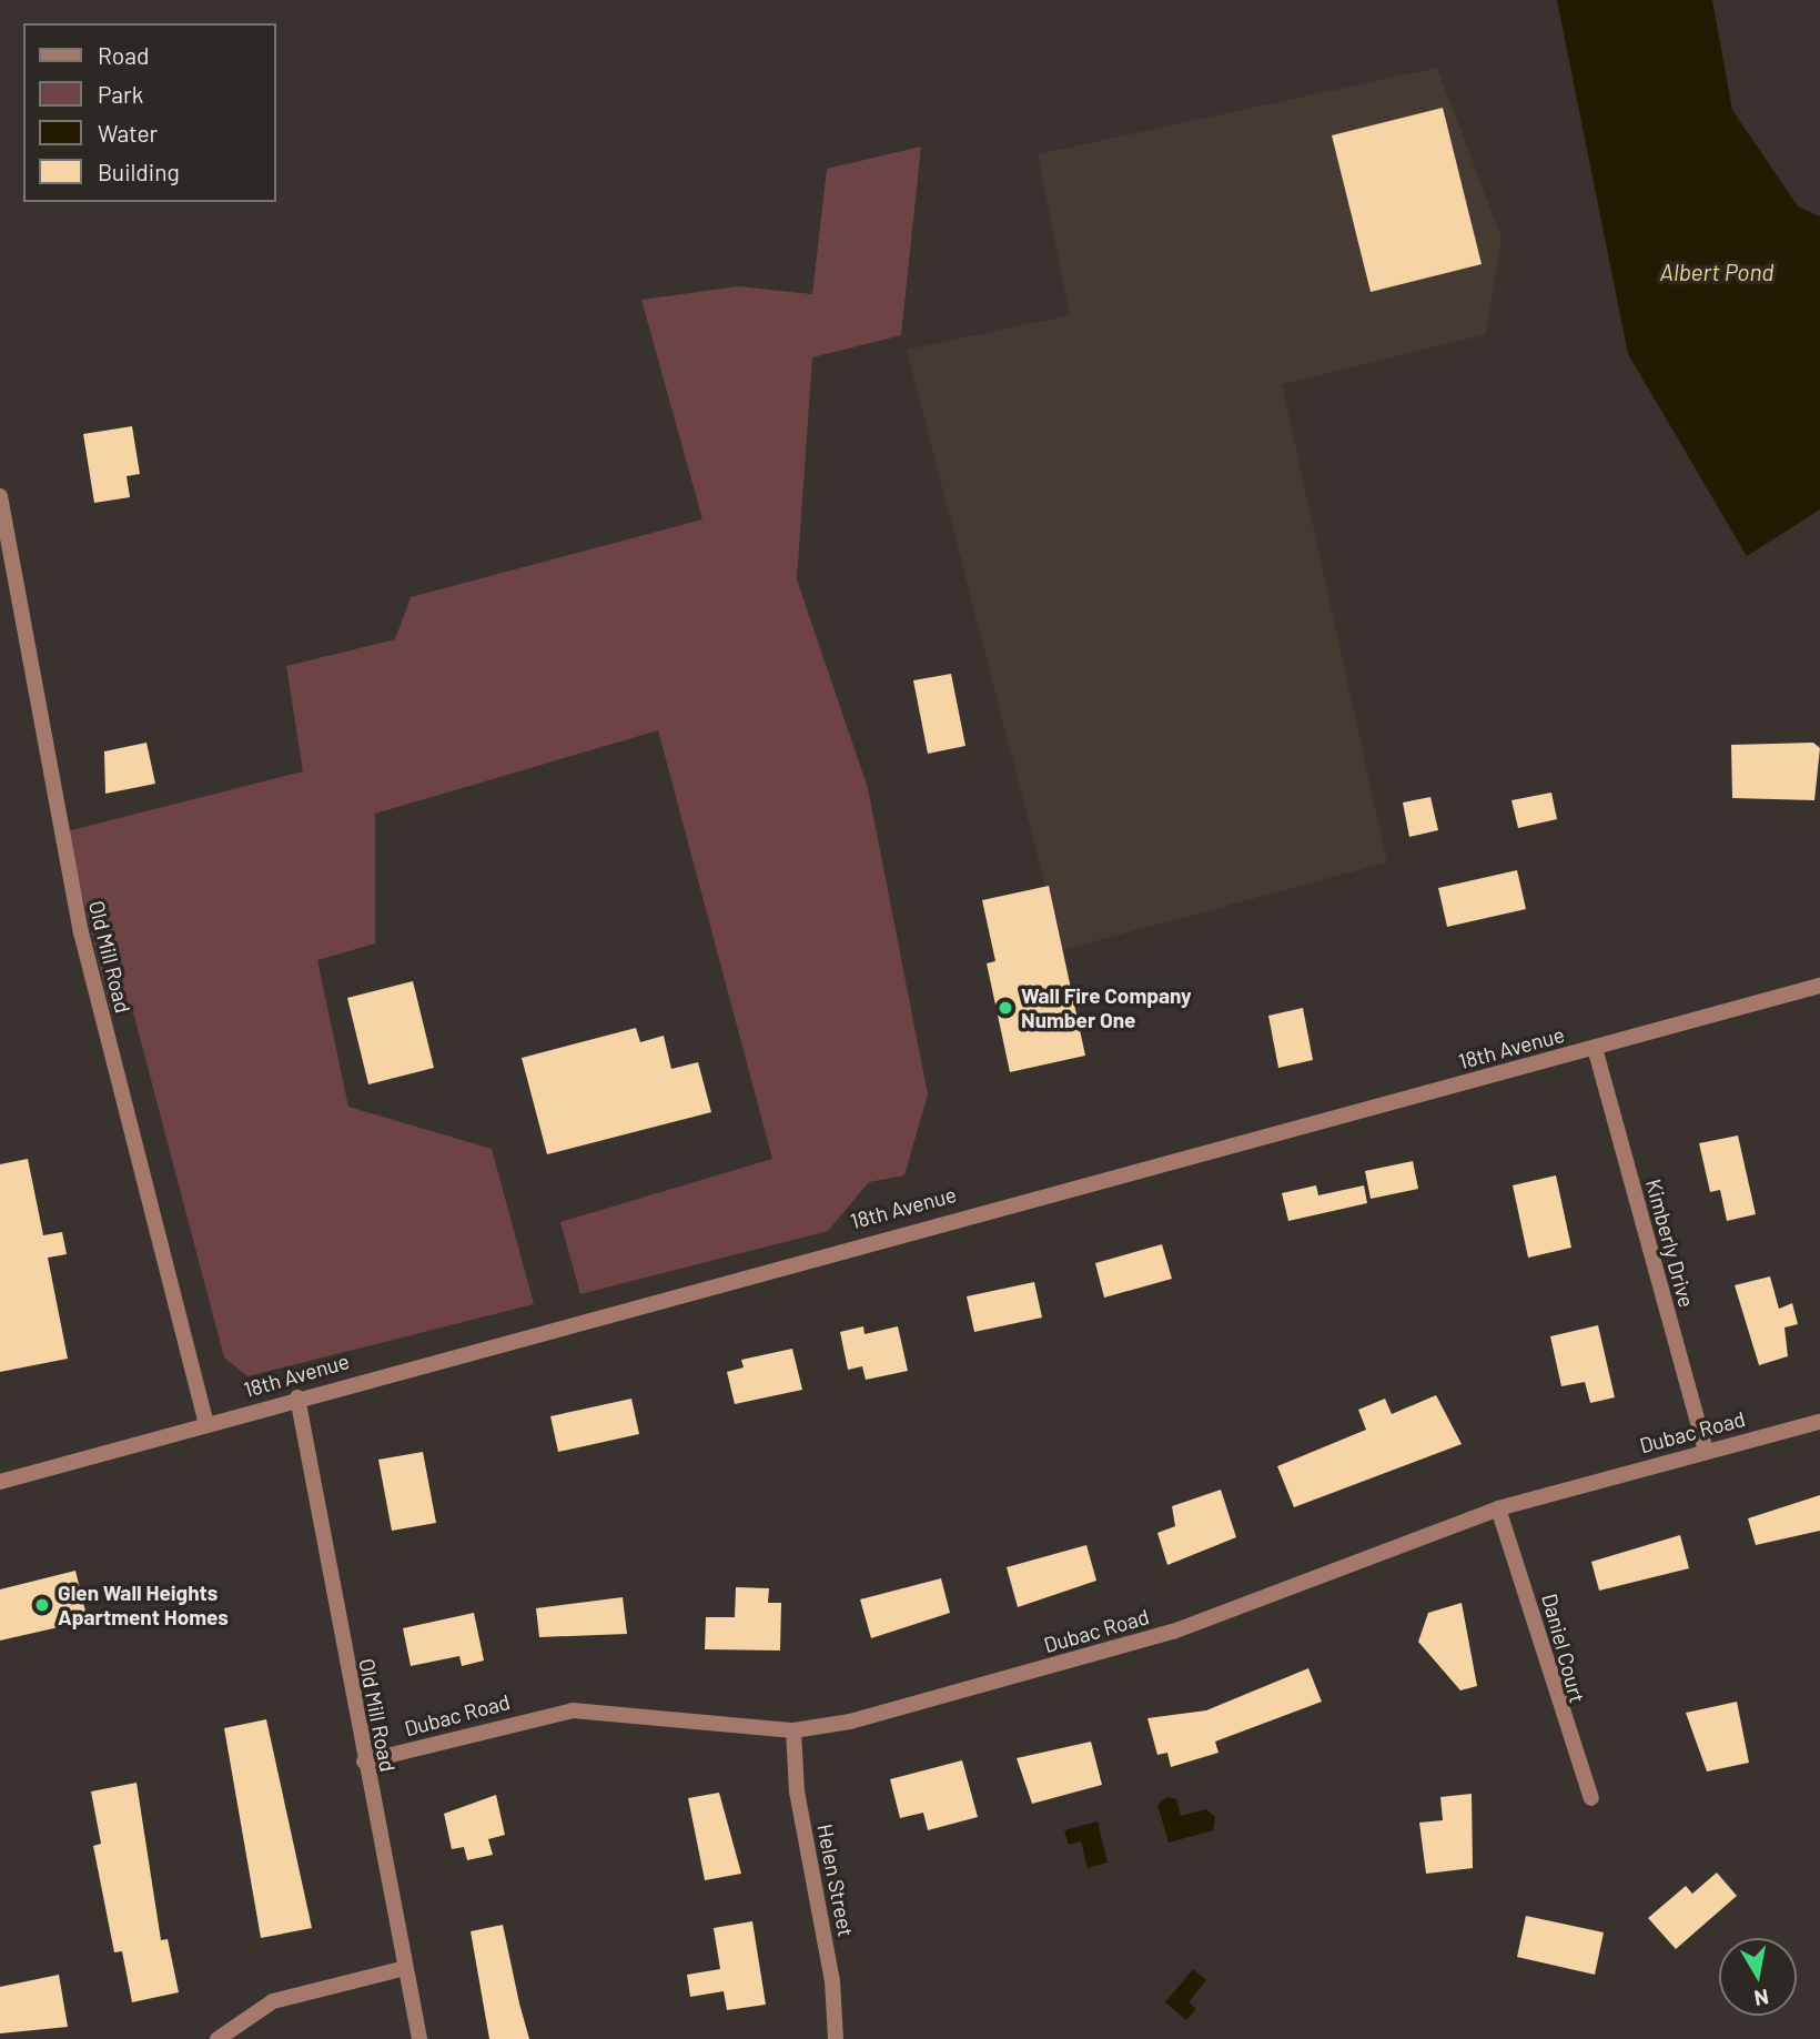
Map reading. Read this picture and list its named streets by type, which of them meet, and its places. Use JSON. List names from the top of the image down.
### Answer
{
  "streets": {
    "street": [
      "Old Mill Road",
      "18th Avenue",
      "Kimberly Drive",
      "Dubac Road",
      "Daniel Court",
      "Helen Street"
    ]
  },
  "crossings": [
    ["Old Mill Road", "18th Avenue"],
    ["Old Mill Road", "Dubac Road"],
    ["18th Avenue", "Kimberly Drive"],
    ["Kimberly Drive", "Dubac Road"],
    ["Dubac Road", "Daniel Court"],
    ["Dubac Road", "Helen Street"]
  ],
  "water": ["Albert Pond"],
  "places": ["Wall Fire Company Number One", "Glen Wall Heights Apartment Homes"],
  "legend": [
    "Road",
    "Park",
    "Water",
    "Building"
  ],
  "north": "bottom"
}
